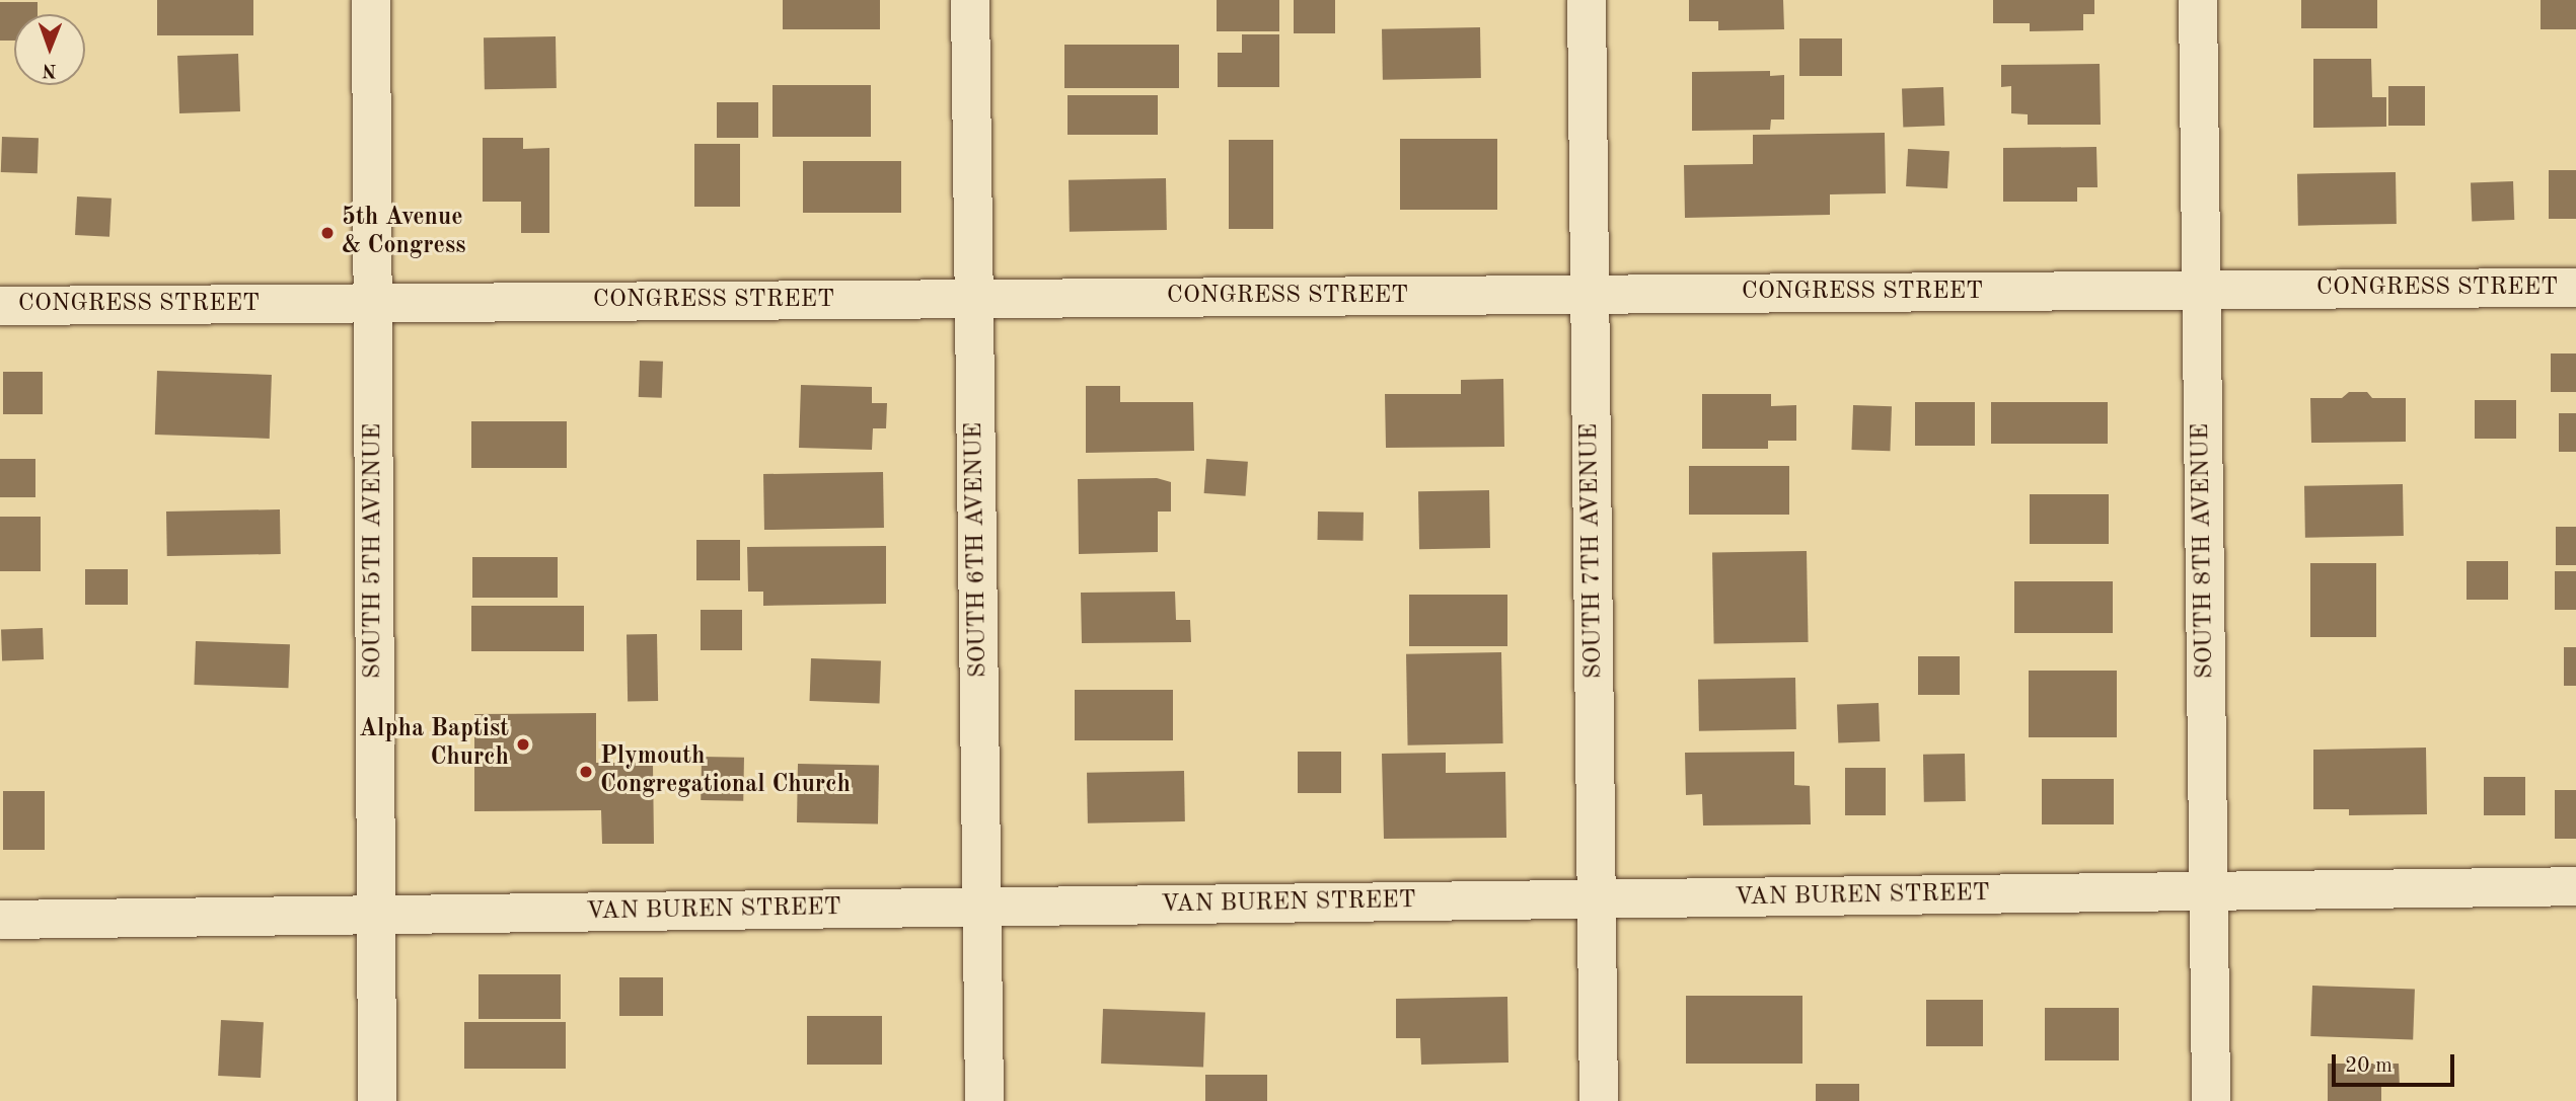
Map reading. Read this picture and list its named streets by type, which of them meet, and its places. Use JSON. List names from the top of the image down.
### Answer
{
  "streets": {
    "street": [
      "CONGRESS STREET",
      "SOUTH 6TH AVENUE",
      "SOUTH 5TH AVENUE",
      "SOUTH 7TH AVENUE",
      "SOUTH 8TH AVENUE",
      "VAN BUREN STREET"
    ]
  },
  "crossings": [
    ["CONGRESS STREET", "SOUTH 6TH AVENUE"],
    ["CONGRESS STREET", "SOUTH 5TH AVENUE"],
    ["CONGRESS STREET", "SOUTH 7TH AVENUE"],
    ["CONGRESS STREET", "SOUTH 8TH AVENUE"],
    ["SOUTH 6TH AVENUE", "VAN BUREN STREET"],
    ["SOUTH 5TH AVENUE", "VAN BUREN STREET"],
    ["SOUTH 7TH AVENUE", "VAN BUREN STREET"],
    ["SOUTH 8TH AVENUE", "VAN BUREN STREET"]
  ],
  "places": ["5th Avenue & Congress", "Alpha Baptist Church", "Plymouth Congregational Church"],
  "scale_bar": "20 m",
  "north": "bottom"
}
